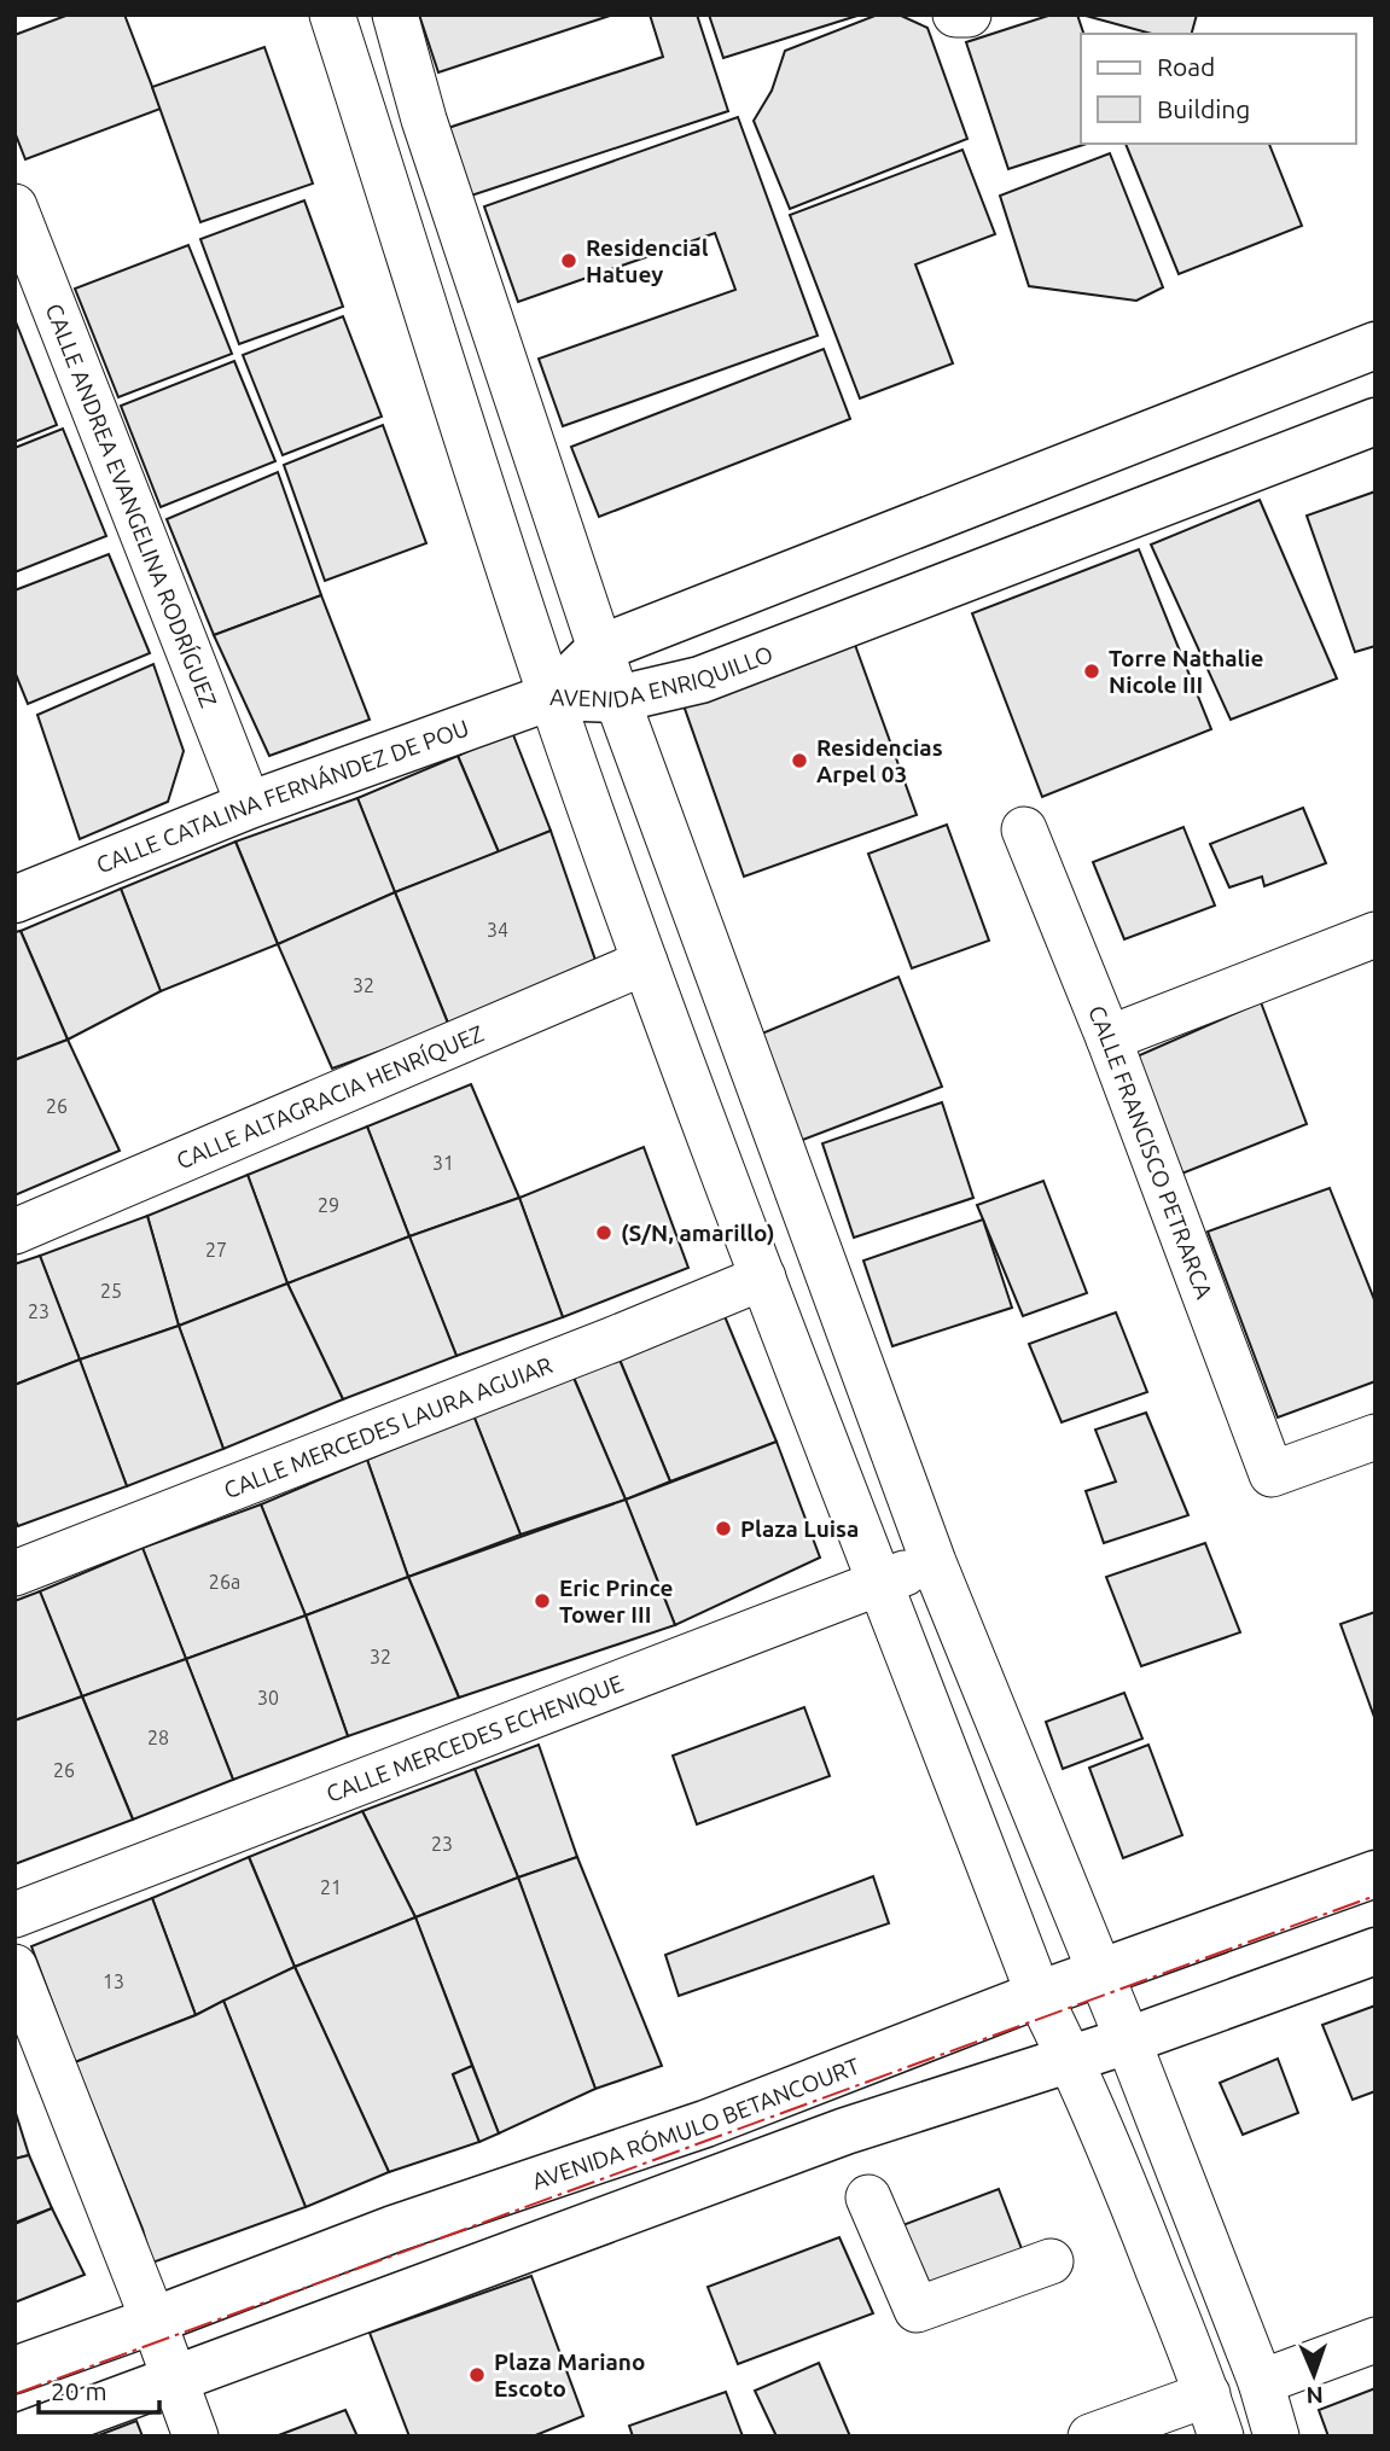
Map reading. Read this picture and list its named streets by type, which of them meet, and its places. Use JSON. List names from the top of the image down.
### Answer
{
  "streets": {
    "main road": ["AVENIDA ENRIQUILLO", "CALLE CATALINA FERNÁNDEZ DE POU", "AVENIDA RÓMULO BETANCOURT"],
    "street": [
      "CALLE ANDREA EVANGELINA RODRÍGUEZ",
      "CALLE ALTAGRACIA HENRÍQUEZ",
      "CALLE FRANCISCO PETRARCA",
      "CALLE MERCEDES LAURA AGUIAR",
      "CALLE MERCEDES ECHENIQUE"
    ]
  },
  "crossings": [
    ["CALLE ANDREA EVANGELINA RODRÍGUEZ", "CALLE CATALINA FERNÁNDEZ DE POU"],
    ["AVENIDA ENRIQUILLO", "CALLE CATALINA FERNÁNDEZ DE POU"]
  ],
  "places": [
    "Residencial Hatuey",
    "Torre Nathalie Nicole III",
    "Residencias Arpel 03",
    "(S/N, amarillo)",
    "Plaza Luisa",
    "Eric Prince Tower III",
    "Plaza Mariano Escoto"
  ],
  "house_numbers": [
    "34",
    "32",
    "26",
    "31",
    "29",
    "27",
    "25",
    "23",
    "26a",
    "32",
    "30",
    "28",
    "26",
    "23",
    "21",
    "13"
  ],
  "legend": ["Road", "Building"],
  "scale_bar": "20 m",
  "north": "bottom"
}
